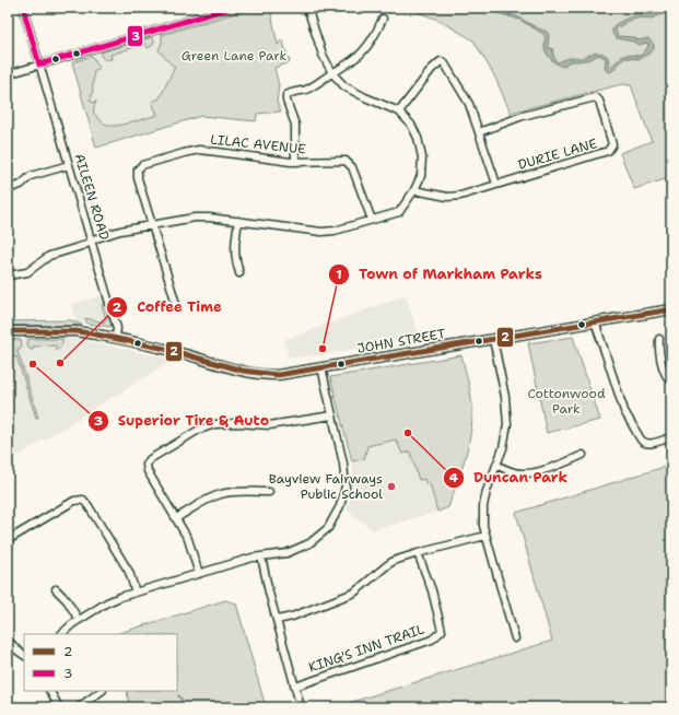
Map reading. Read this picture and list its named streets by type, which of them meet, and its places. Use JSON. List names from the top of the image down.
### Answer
{
  "streets": {
    "main road": ["JOHN STREET"],
    "street": [
      "LILAC AVENUE",
      "DURIE LANE",
      "AILEEN ROAD",
      "KING'S INN TRAIL"
    ]
  },
  "crossings": [
    ["AILEEN ROAD", "JOHN STREET"]
  ],
  "parks": ["Green Lane Park", "Cottonwood Park"],
  "places": [
    "Town of Markham Parks",
    "Coffee Time",
    "Superior Tire & Auto",
    "Duncan Park",
    "Bayview Fairways Public School"
  ],
  "lines": ["transit line 3", "transit line 2"],
  "legend": ["2", "3"]
}
